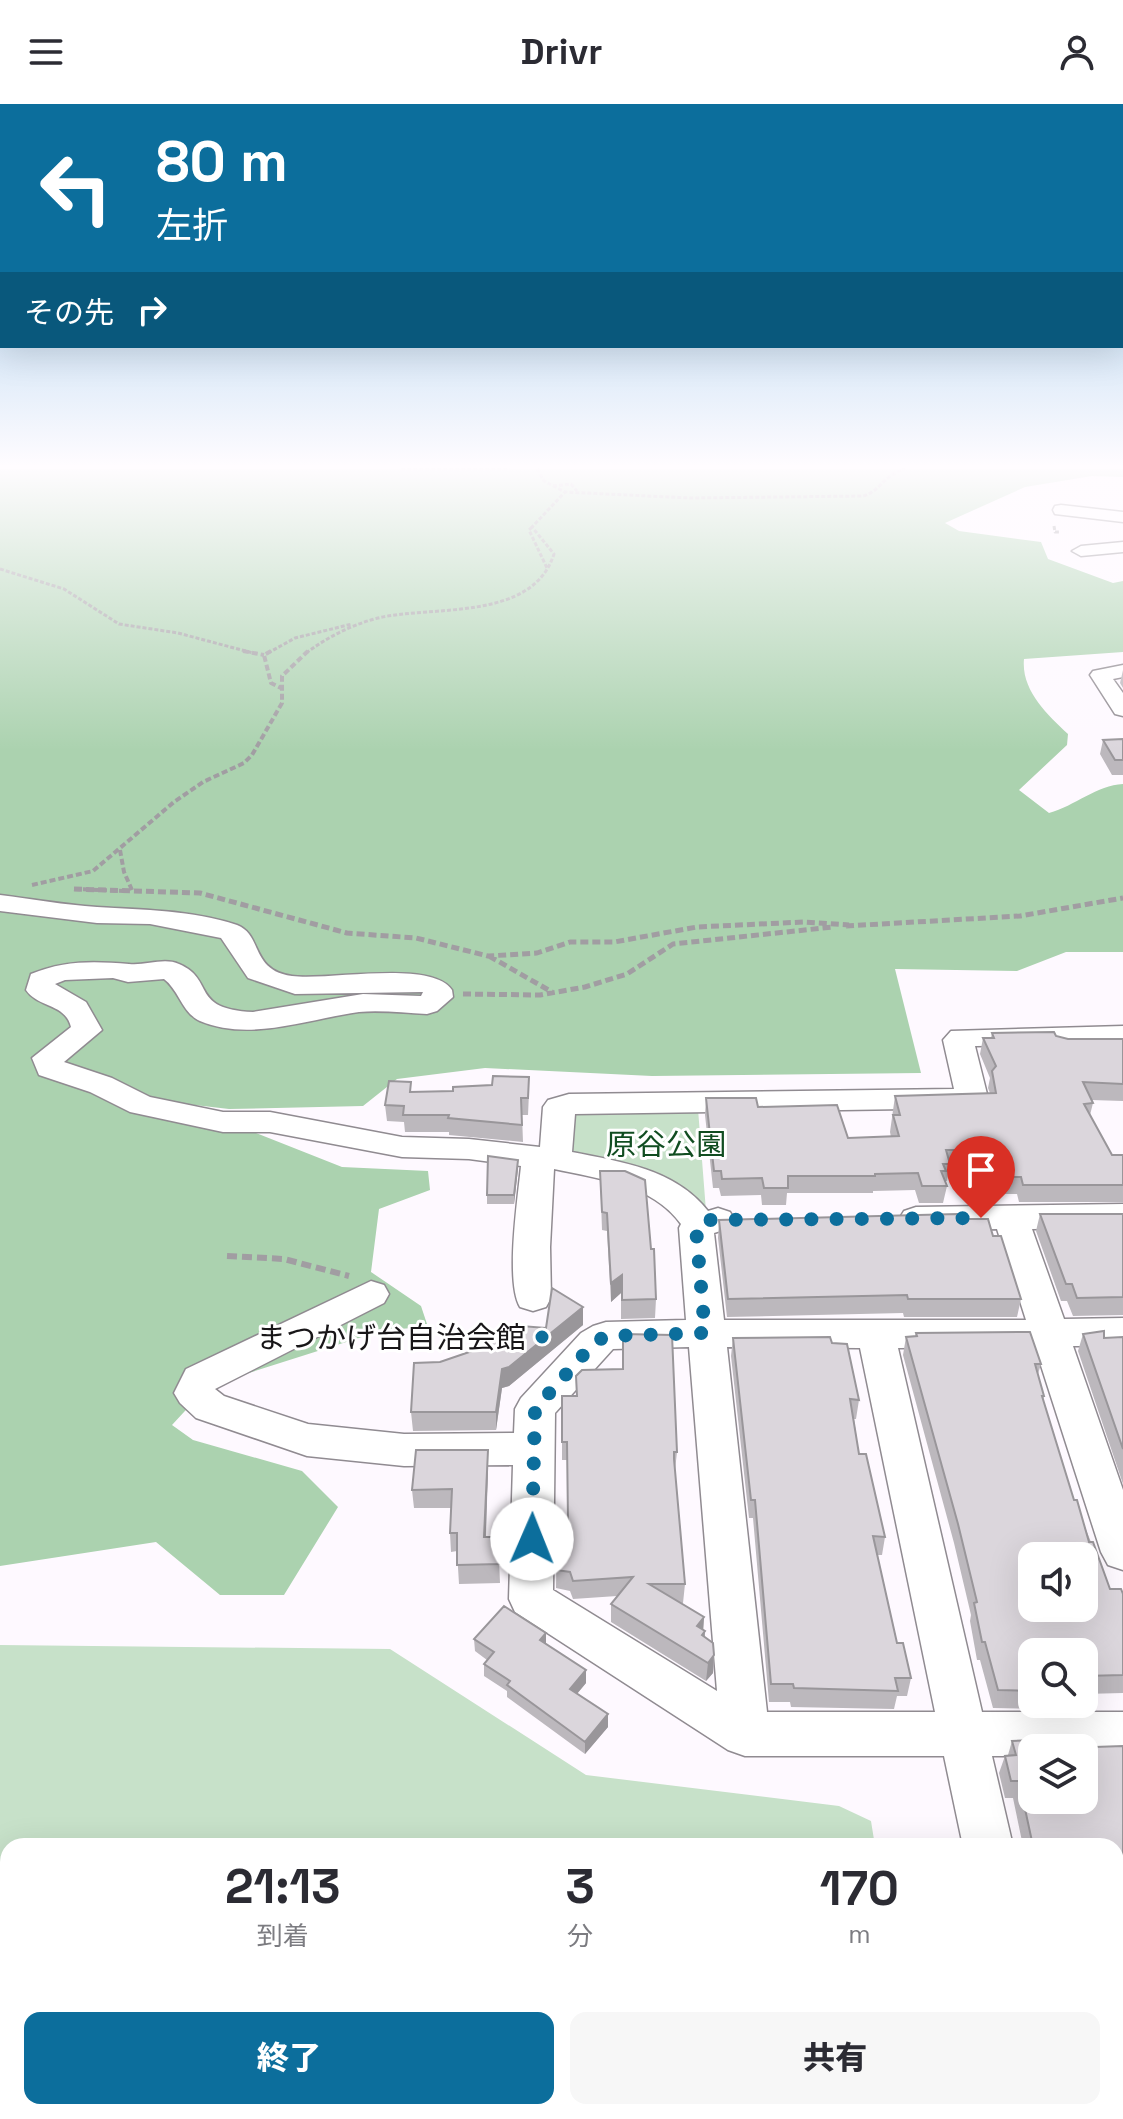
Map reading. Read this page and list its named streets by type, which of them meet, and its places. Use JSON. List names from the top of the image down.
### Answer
{
  "parks": ["原谷公園"],
  "places": ["まつかげ台自治会館"],
  "page": {
    "header": "Drivr",
    "turn": ["80 m", "左折"],
    "then": "その先",
    "eta": [
      "21:13",
      "到着",
      "3",
      "分",
      "170",
      "m"
    ],
    "buttons": ["終了", "共有"]
  }
}
